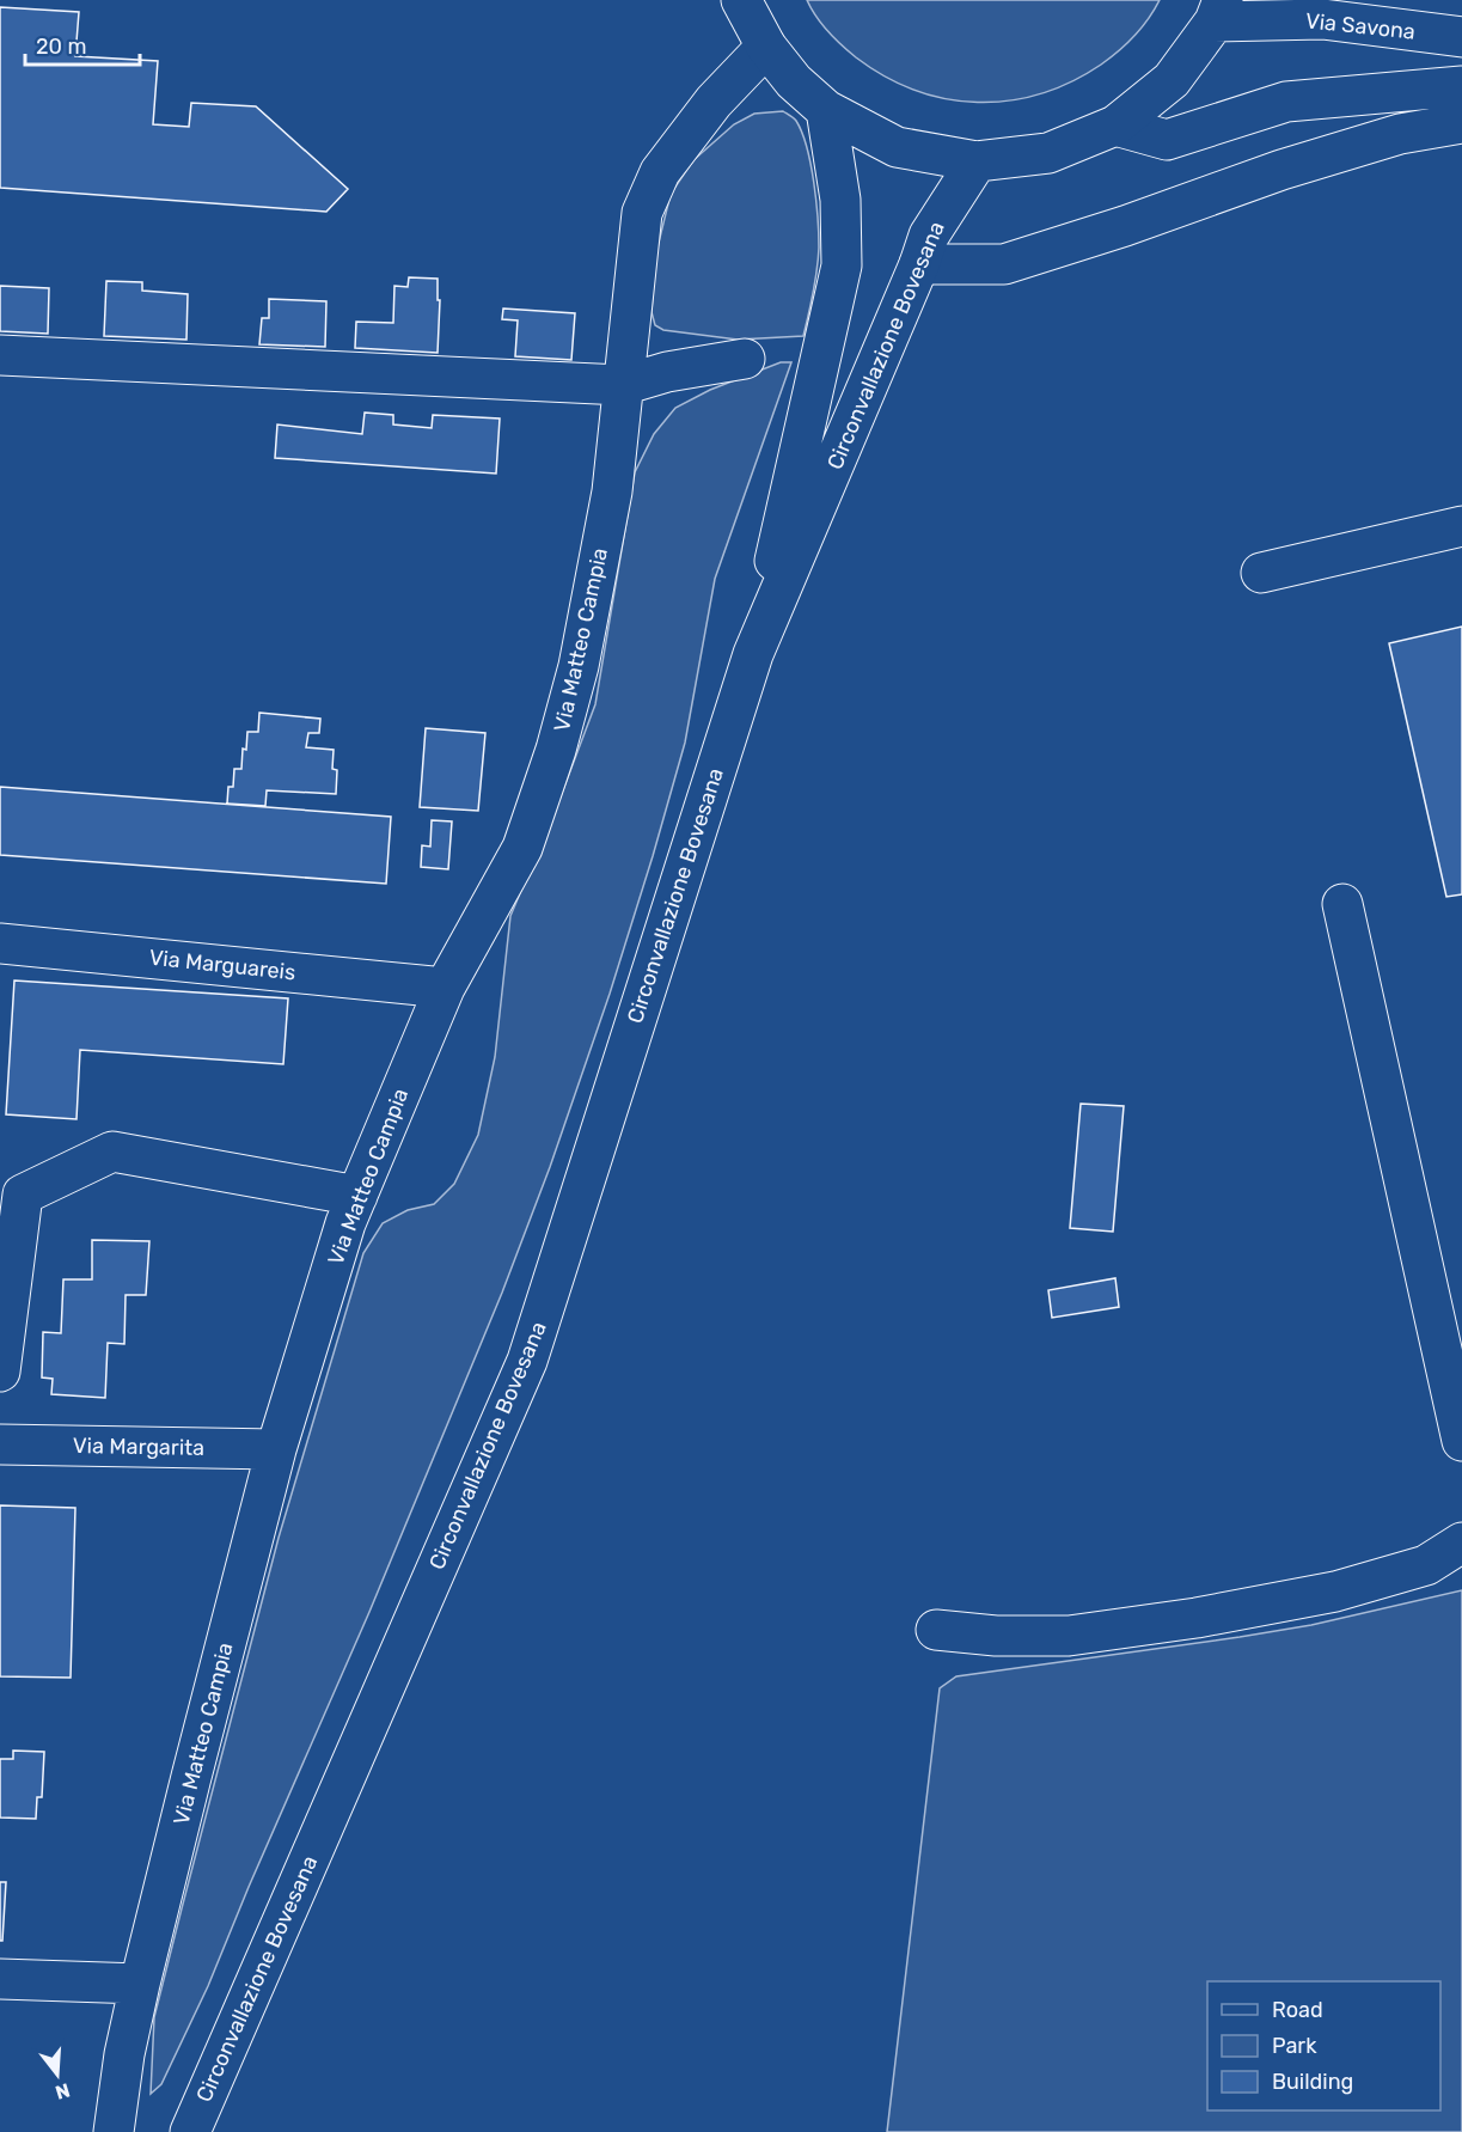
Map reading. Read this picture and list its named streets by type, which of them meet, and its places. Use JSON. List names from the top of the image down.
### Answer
{
  "streets": {
    "street": [
      "Via Savona",
      "Circonvallazione Bovesana",
      "Via Matteo Campia",
      "Via Marguareis",
      "Via Margarita"
    ]
  },
  "crossings": [
    ["Via Matteo Campia", "Via Marguareis"],
    ["Via Matteo Campia", "Via Margarita"]
  ],
  "legend": ["Road", "Park", "Building"],
  "scale_bar": "20 m",
  "north": "bottom"
}
